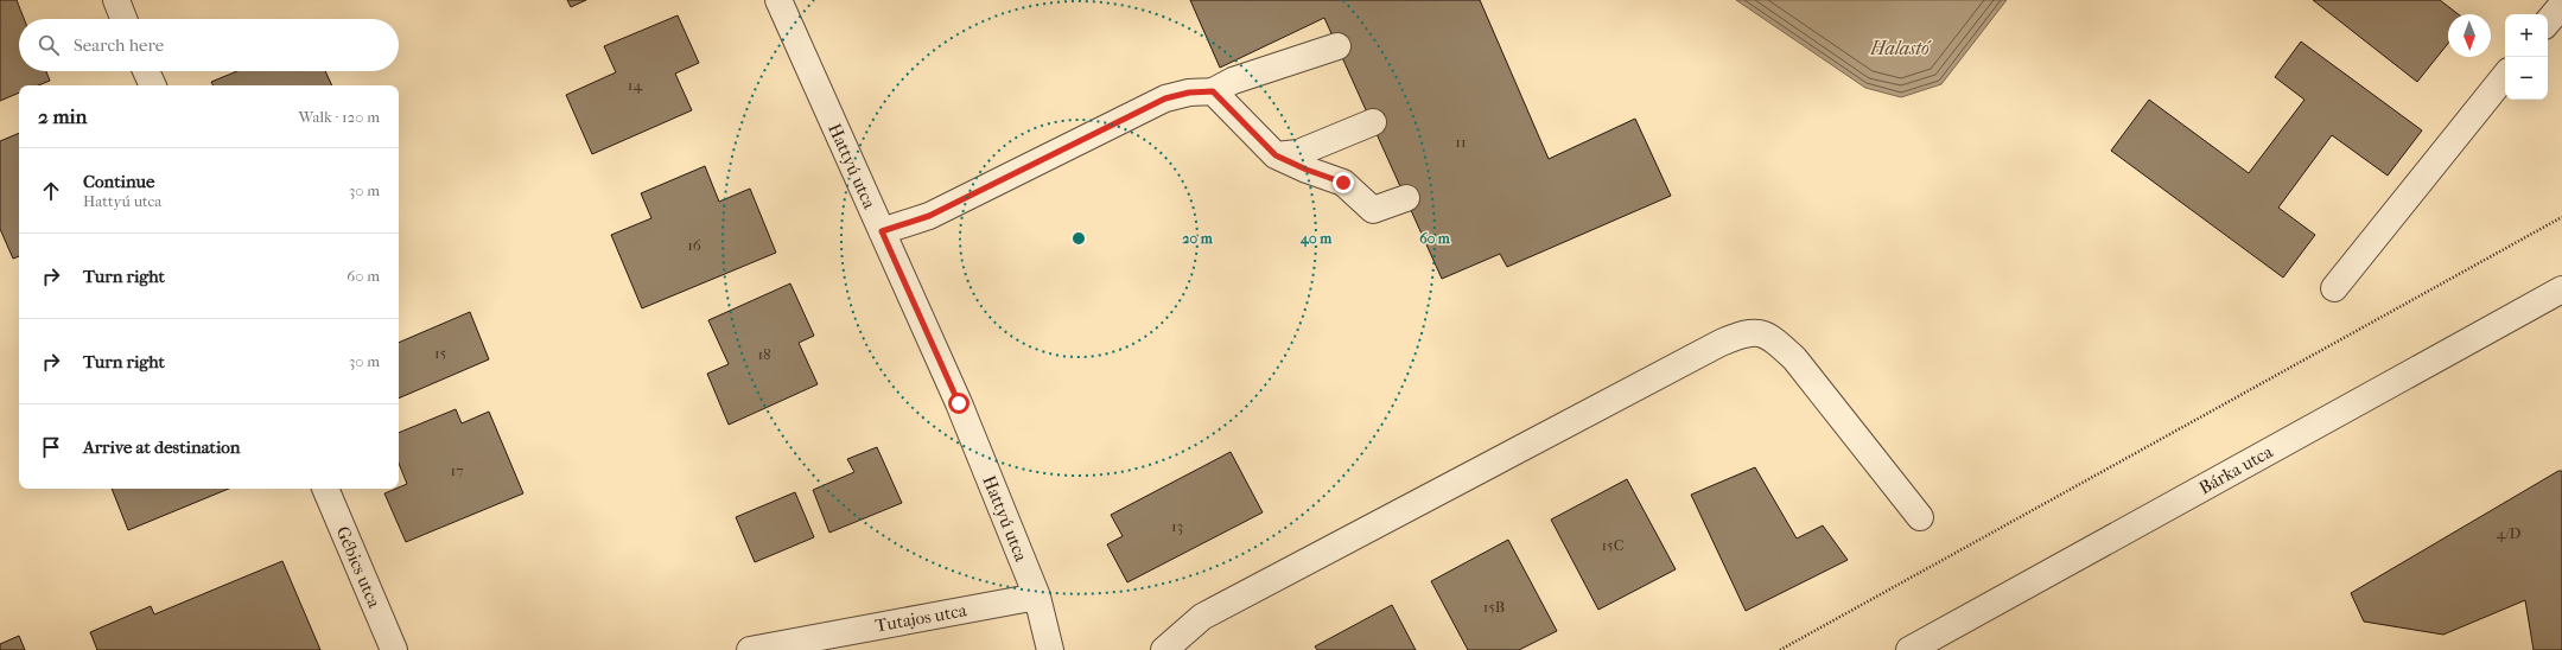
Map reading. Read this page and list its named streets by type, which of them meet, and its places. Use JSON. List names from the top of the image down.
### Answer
{
  "streets": {
    "street": [
      "Hattyú utca",
      "Bárka utca",
      "Gébics utca",
      "Tutajos utca"
    ]
  },
  "crossings": [
    ["Hattyú utca", "Tutajos utca"]
  ],
  "water": ["Halastó"],
  "house_numbers": [
    "14",
    "11",
    "16",
    "15",
    "18",
    "17",
    "13",
    "4/D",
    "15C",
    "15B"
  ],
  "north": "bottom",
  "page": {
    "map_buttons": ["+", "−"],
    "search": "Search here",
    "heading": ["2 min", "Walk · 120 m"],
    "list": [
      ["Continue", "Hattyú utca", "30 m"],
      ["Turn right", "60 m"],
      ["Turn right", "30 m"],
      "Arrive at destination"
    ]
  },
  "rings": ["20 m", "40 m", "60 m"]
}
